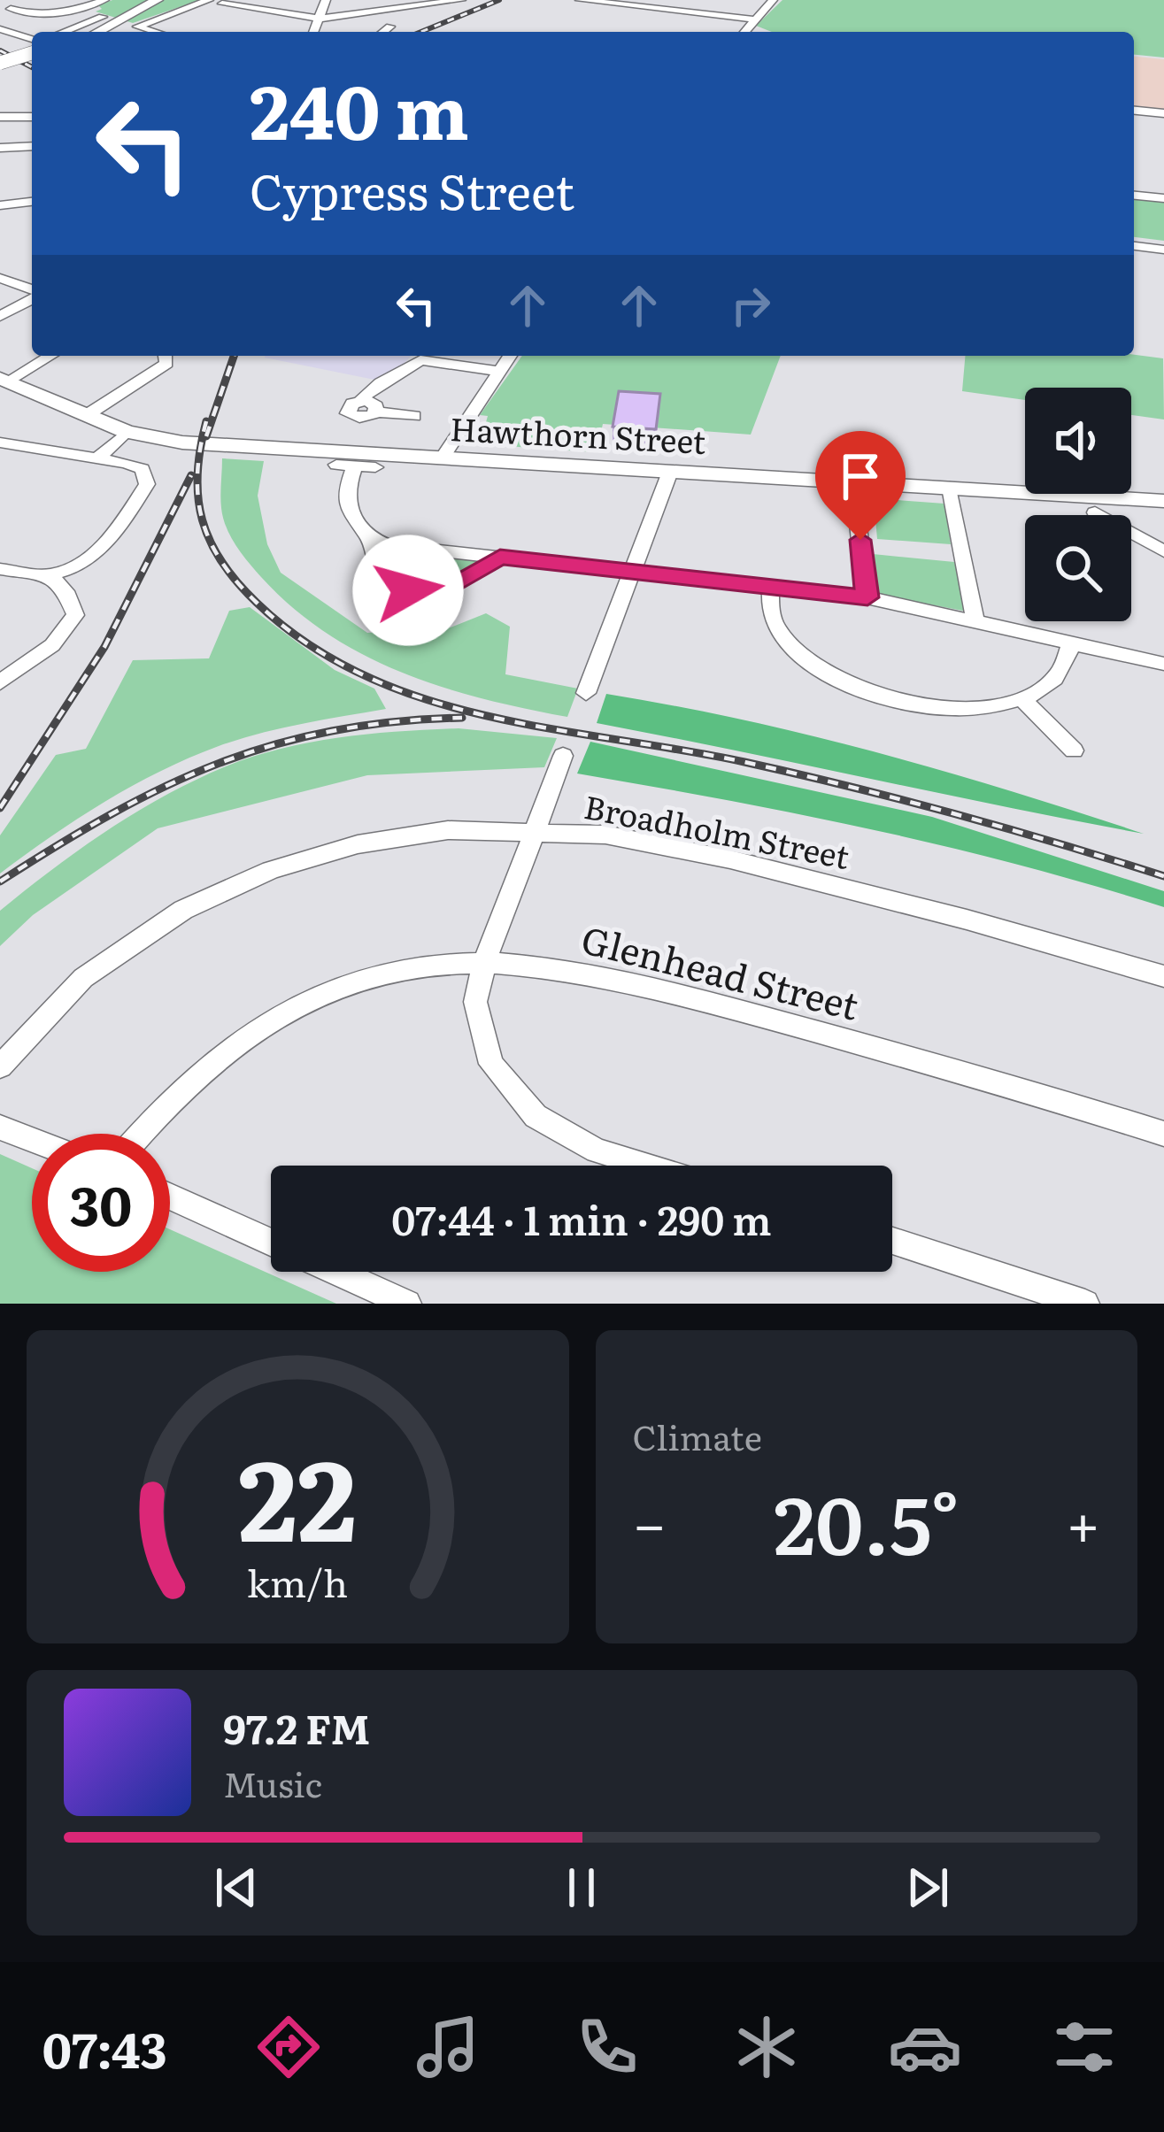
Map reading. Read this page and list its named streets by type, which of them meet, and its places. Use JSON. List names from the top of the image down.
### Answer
{
  "streets": {
    "main road": ["Hawthorn Street"],
    "street": ["Broadholm Street", "Glenhead Street"]
  },
  "page": {
    "turn": ["240 m", "Cypress Street"],
    "limit": "30",
    "trip": "07:44 · 1 min · 290 m",
    "tile": "Climate",
    "heat": ["−", "20.5°", "+"],
    "song": ["97.2 FM", "Music"],
    "tabs": "07:43",
    "gauge": ["22", "km/h"]
  }
}
